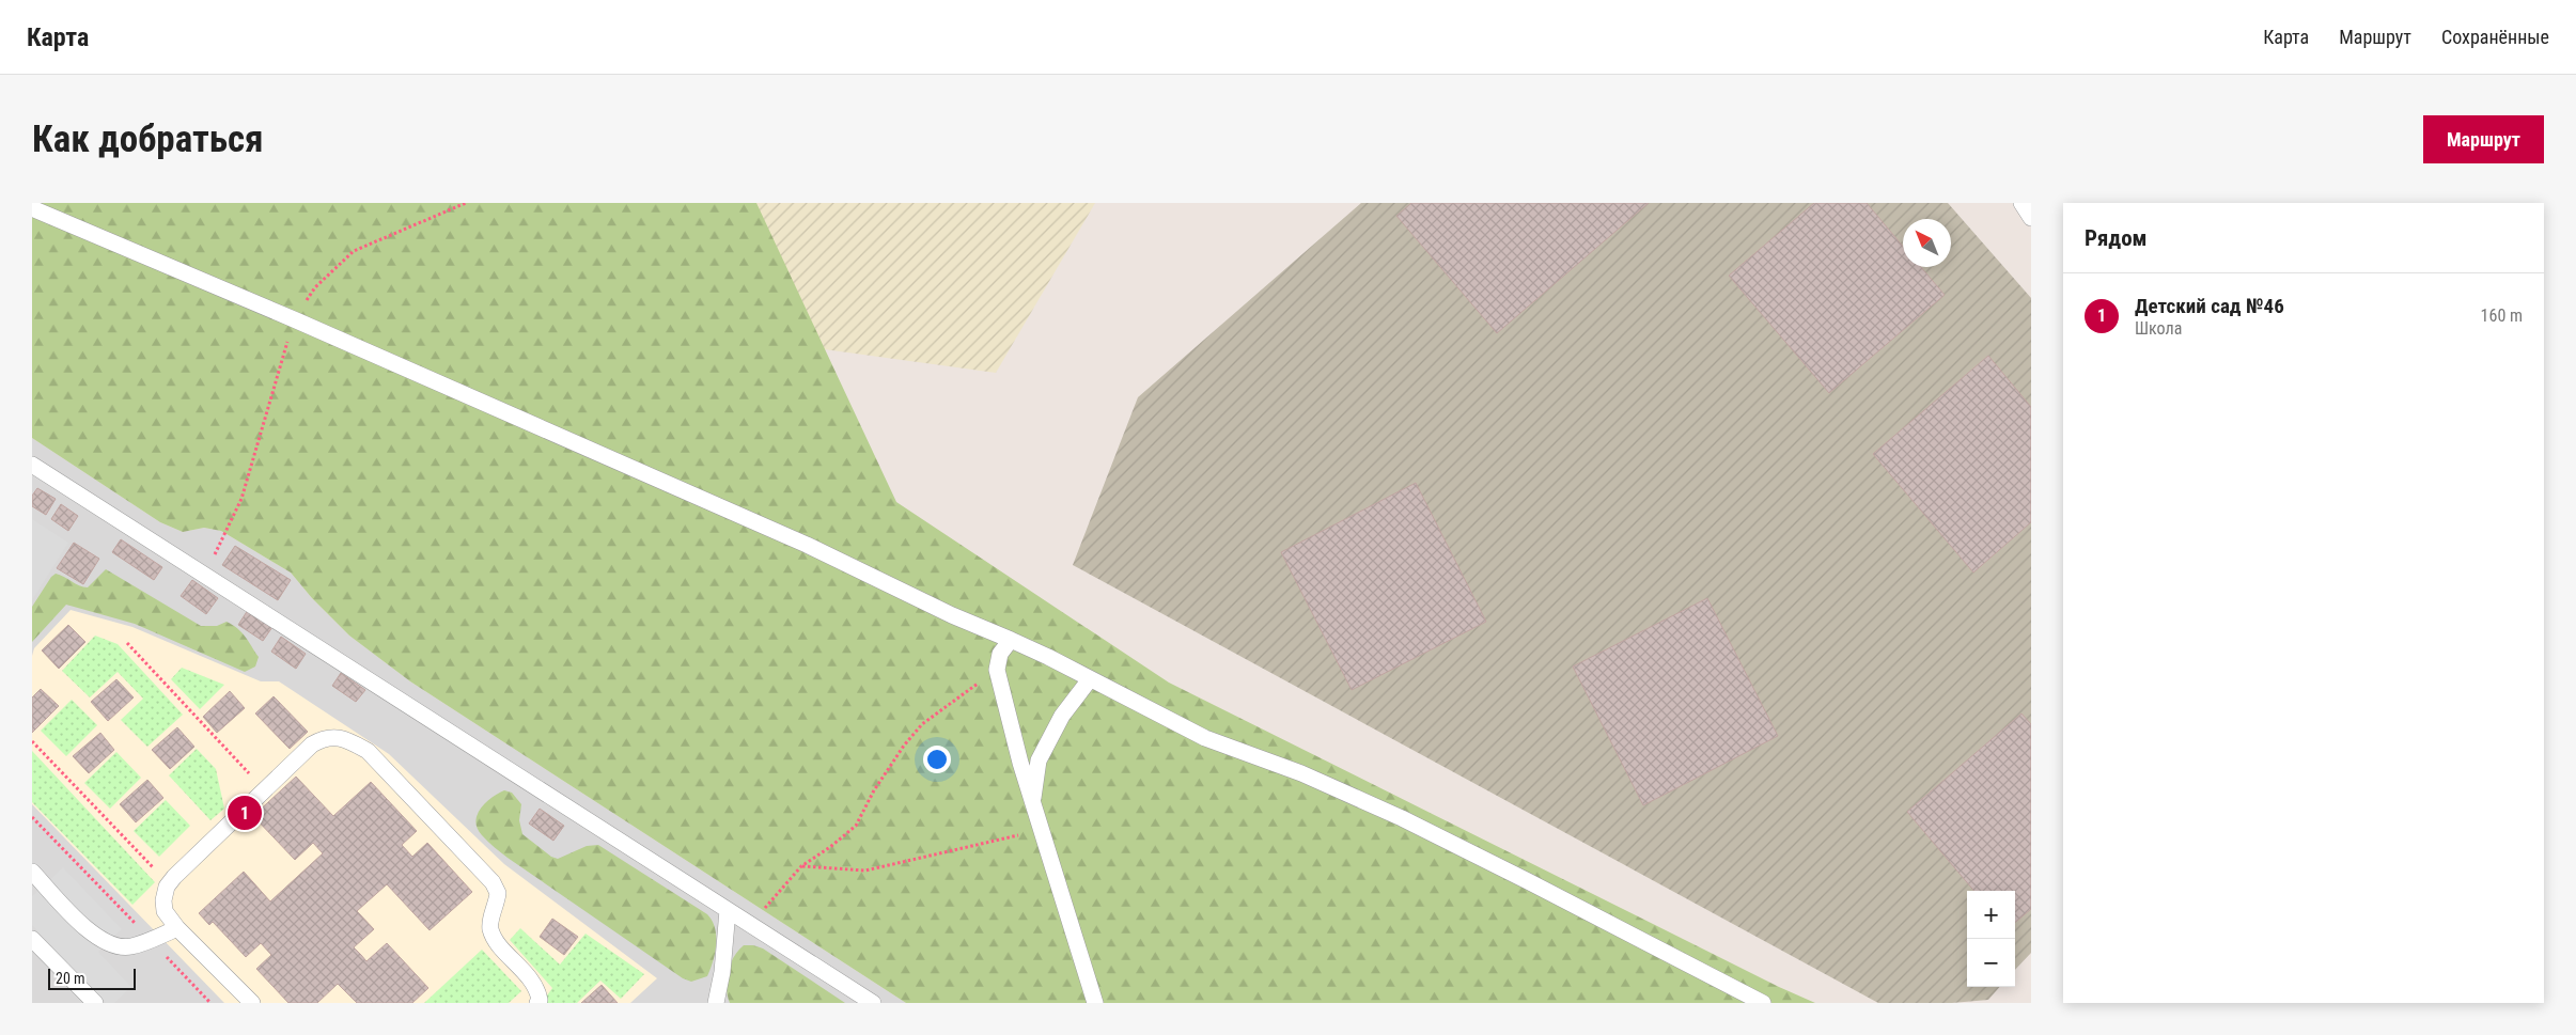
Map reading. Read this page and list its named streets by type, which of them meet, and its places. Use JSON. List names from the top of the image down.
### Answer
{
  "scale_bar": "20 m",
  "north": "top left",
  "page": {
    "header": "Карта",
    "nav": ["Карта", "Маршрут", "Сохранённые"],
    "buttons": "Маршрут",
    "title": "Как добраться",
    "heading": "Рядом",
    "list": [
      {
        "mark": "1",
        "name": "Детский сад №46",
        "note": "Школа",
        "value": "160 m"
      }
    ],
    "pins": "1",
    "map_buttons": ["+", "−"],
    "scale": "20 m"
  }
}
